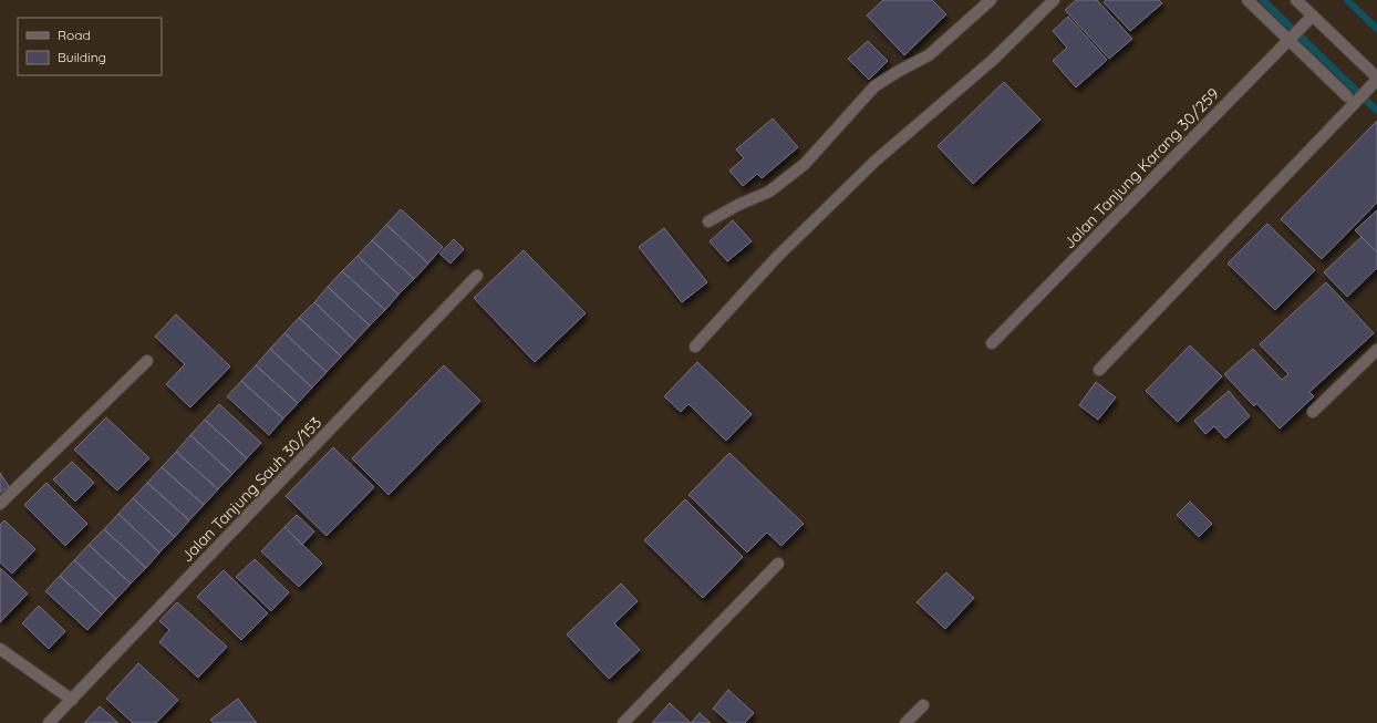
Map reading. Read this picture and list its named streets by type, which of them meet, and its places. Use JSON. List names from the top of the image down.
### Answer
{
  "streets": {
    "street": ["Jalan Tanjung Karang 30/259", "Jalan Tanjung Sauh 30/153"]
  },
  "legend": ["Road", "Building"]
}
